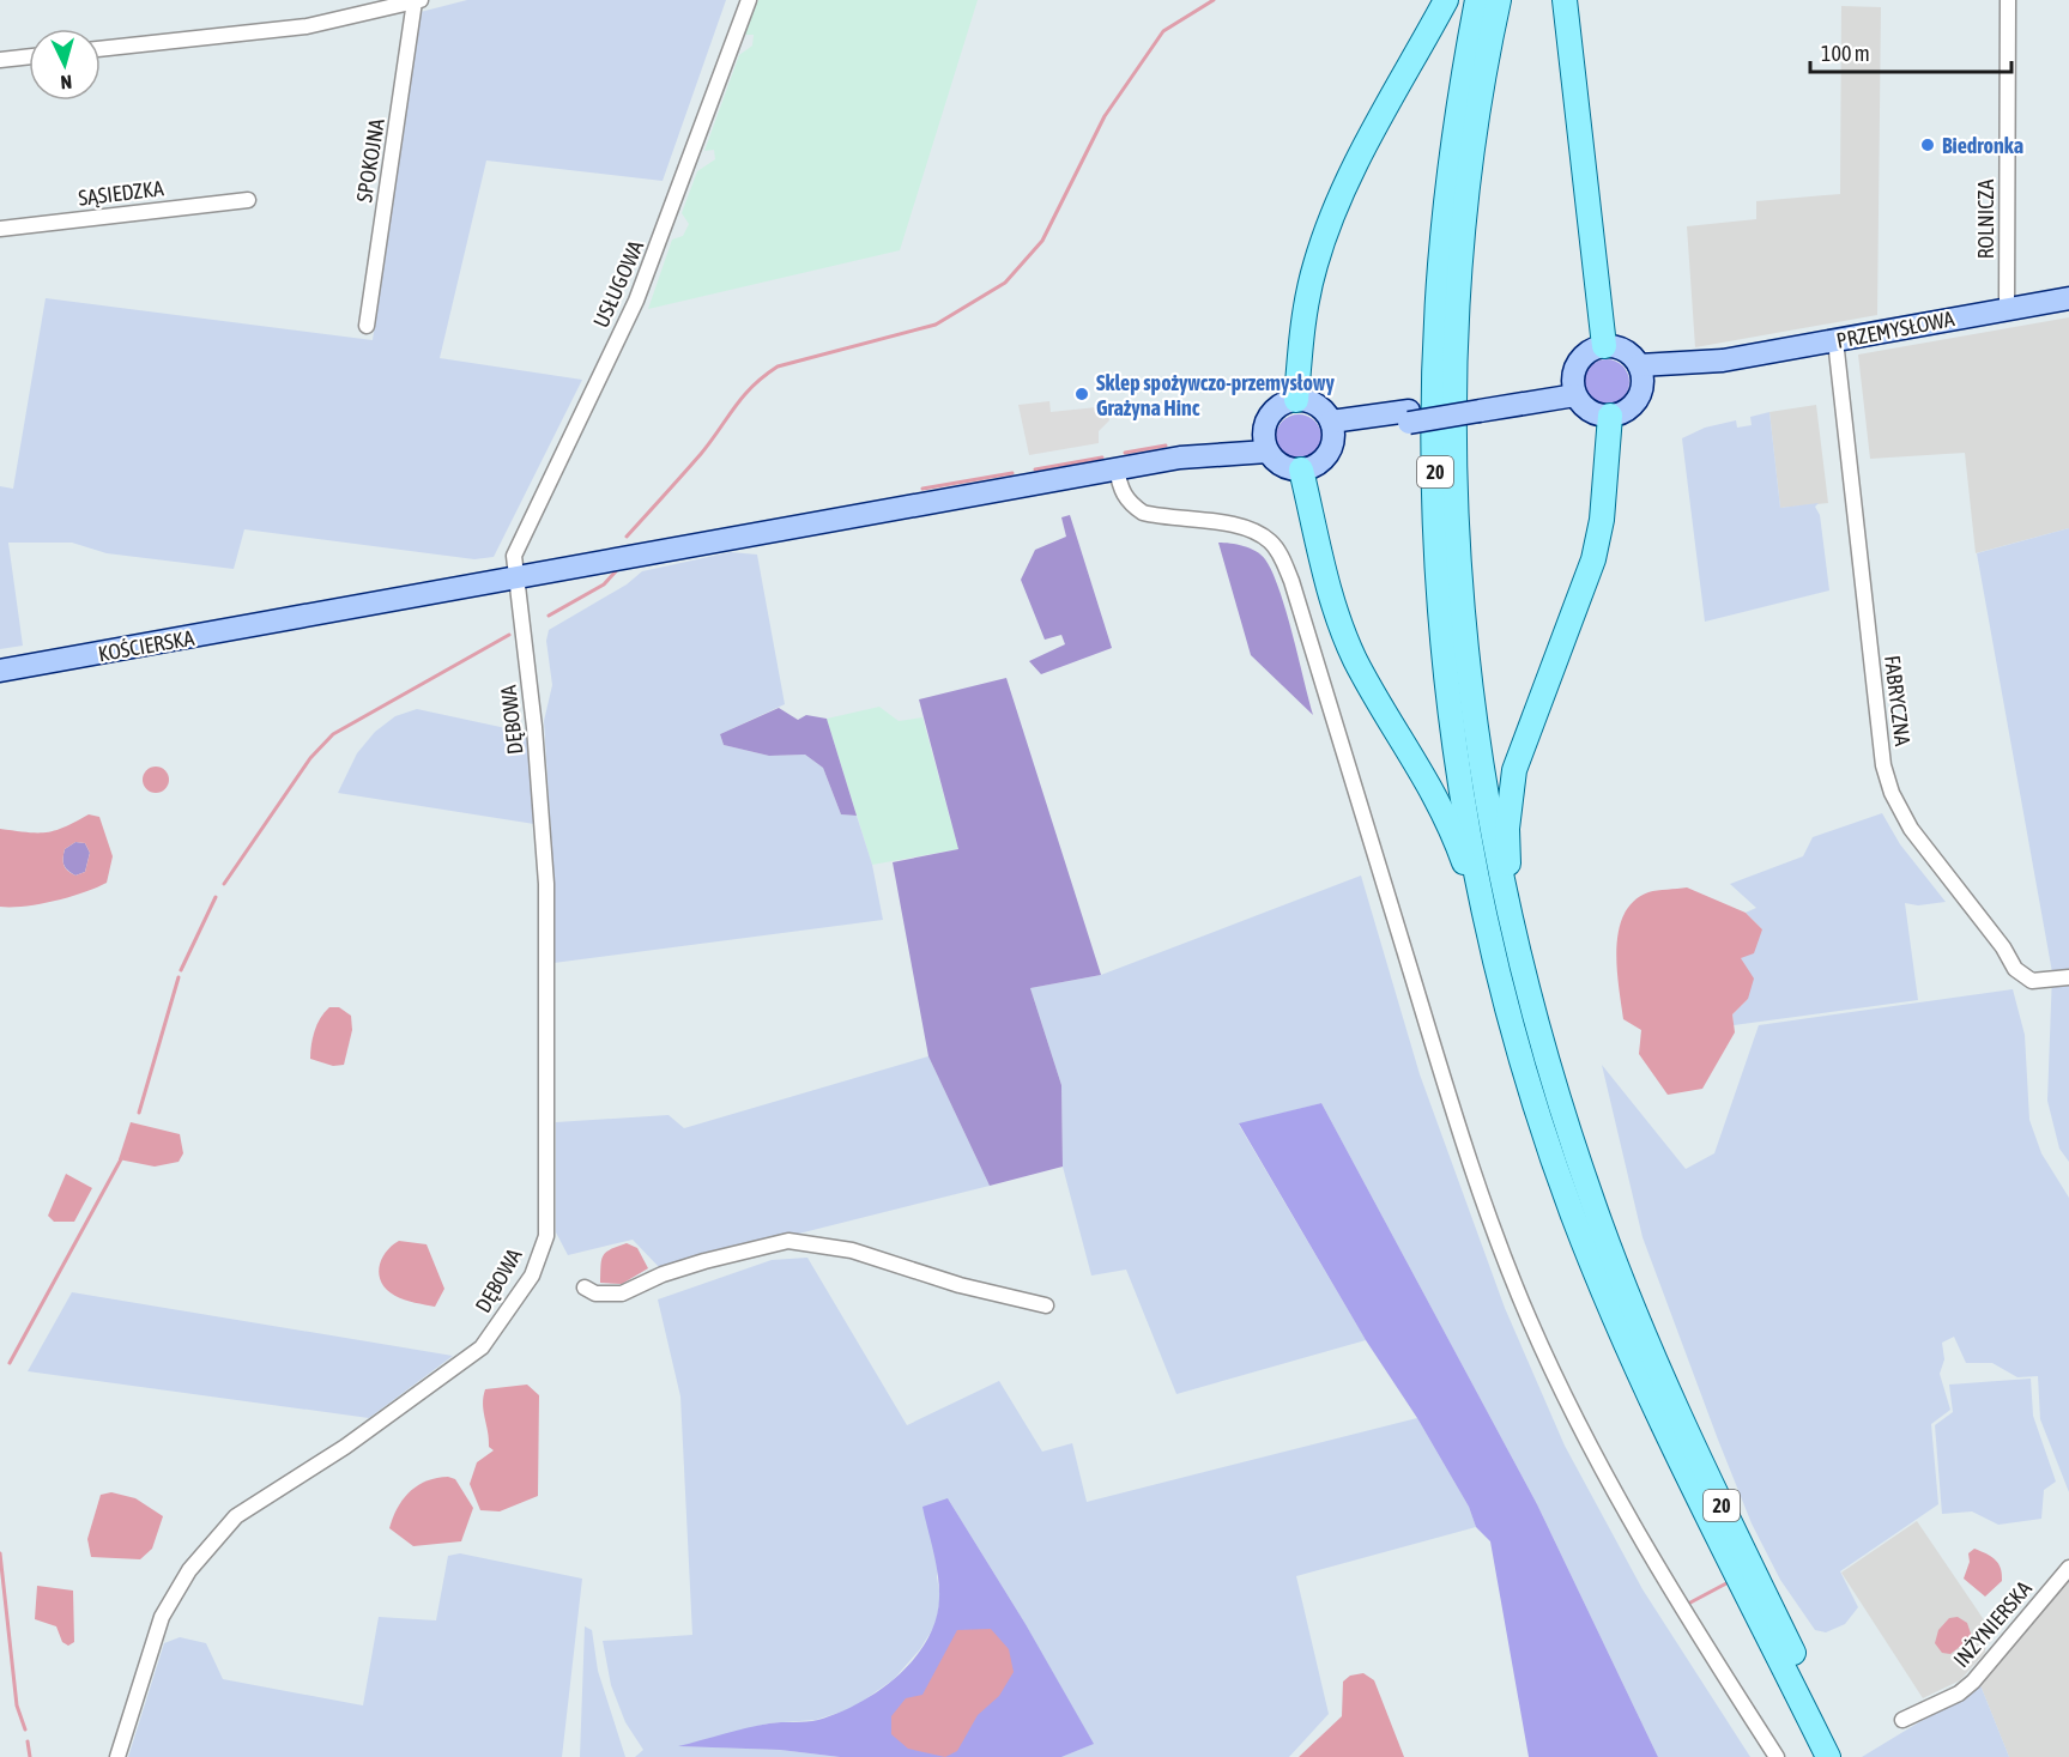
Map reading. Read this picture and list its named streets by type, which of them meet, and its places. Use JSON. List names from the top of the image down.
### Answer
{
  "streets": {
    "main road": ["PRZEMYSŁOWA", "20", "KOŚCIERSKA"],
    "street": [
      "SPOKOJNA",
      "SĄSIEDZKA",
      "ROLNICZA",
      "USŁUGOWA",
      "FABRYCZNA",
      "DĘBOWA",
      "INŻYNIERSKA"
    ]
  },
  "crossings": [
    ["ROLNICZA", "PRZEMYSŁOWA"],
    ["USŁUGOWA", "KOŚCIERSKA"],
    ["USŁUGOWA", "DĘBOWA"],
    ["PRZEMYSŁOWA", "FABRYCZNA"],
    ["KOŚCIERSKA", "DĘBOWA"]
  ],
  "places": ["Biedronka", "Sklep spożywczo-przemysłowy Grażyna Hinc"],
  "scale_bar": "100 m",
  "north": "bottom"
}
